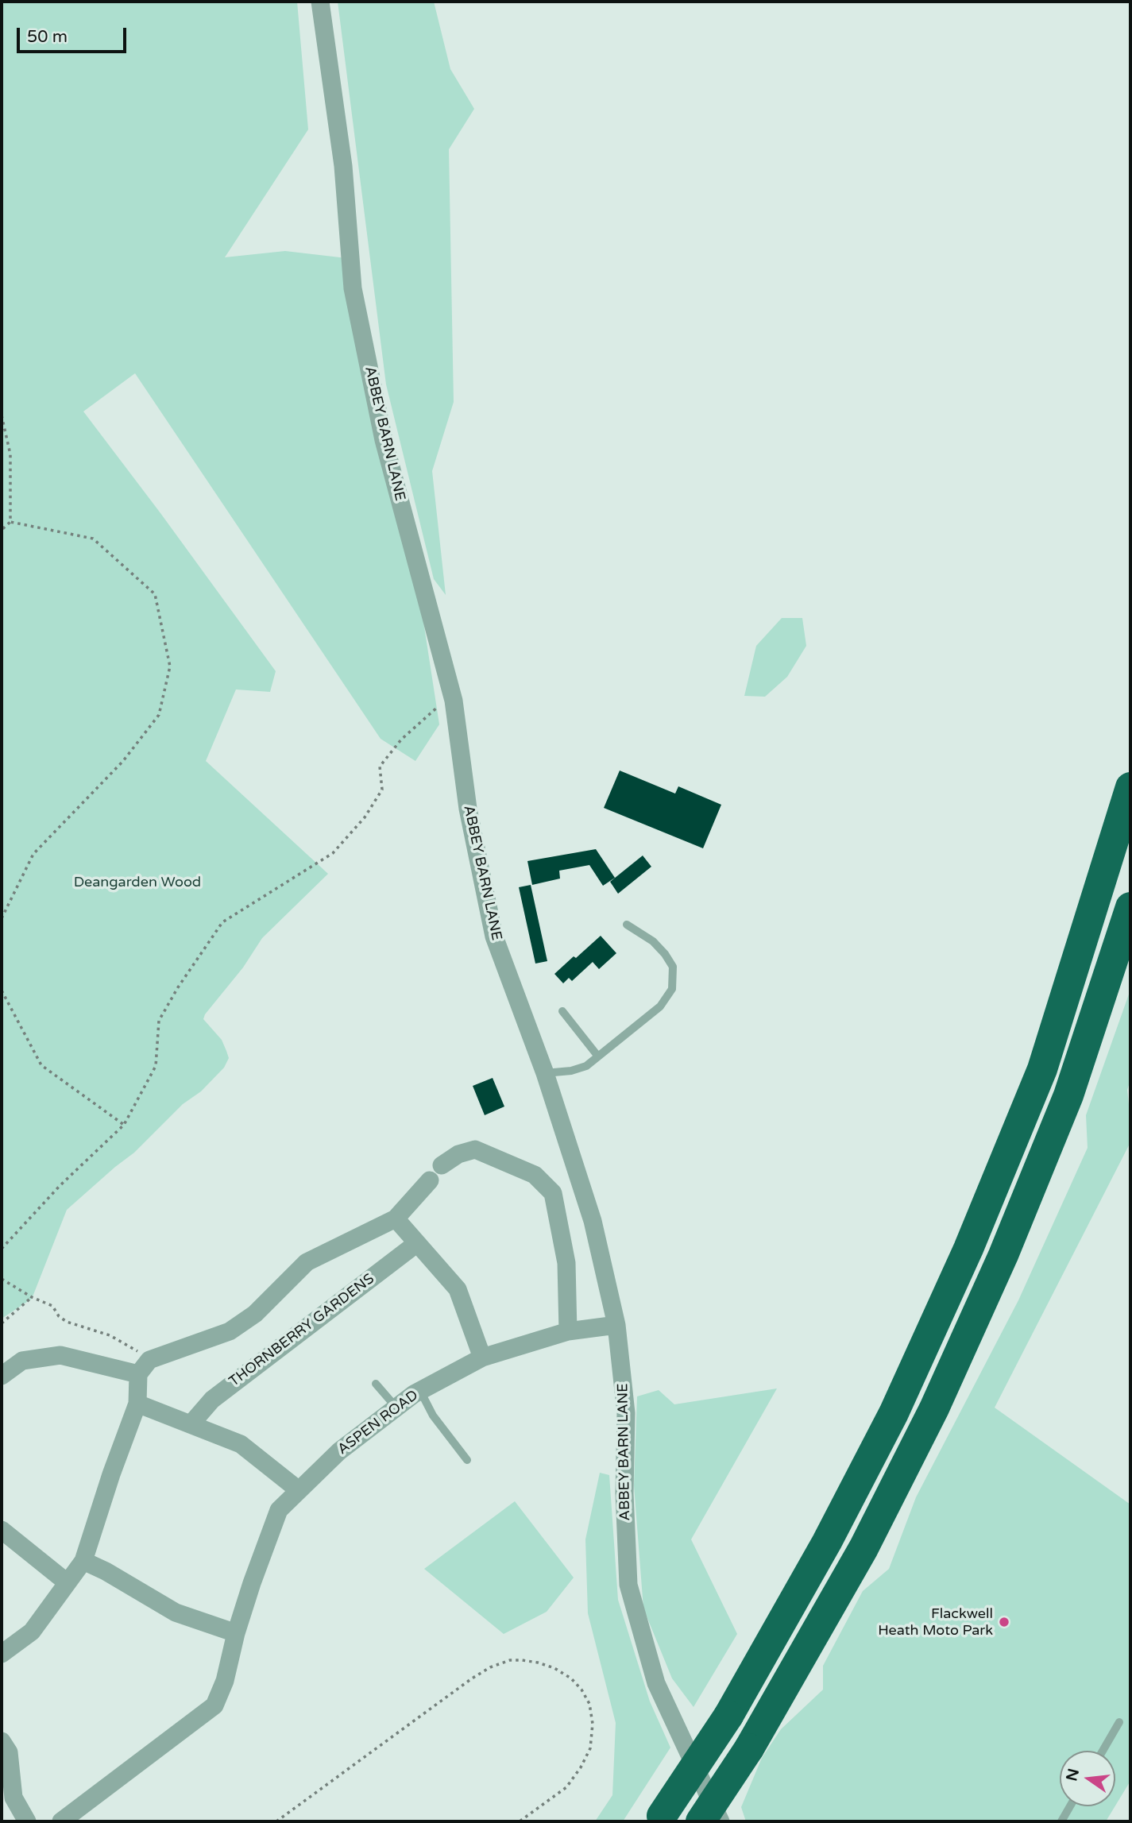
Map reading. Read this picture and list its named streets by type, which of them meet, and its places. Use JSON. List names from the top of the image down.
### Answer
{
  "streets": {
    "street": ["ABBEY BARN LANE", "THORNBERRY GARDENS", "ASPEN ROAD"]
  },
  "crossings": [
    ["ABBEY BARN LANE", "ASPEN ROAD"]
  ],
  "parks": ["Deangarden Wood"],
  "places": ["Flackwell Heath Moto Park"],
  "scale_bar": "50 m",
  "north": "left"
}
